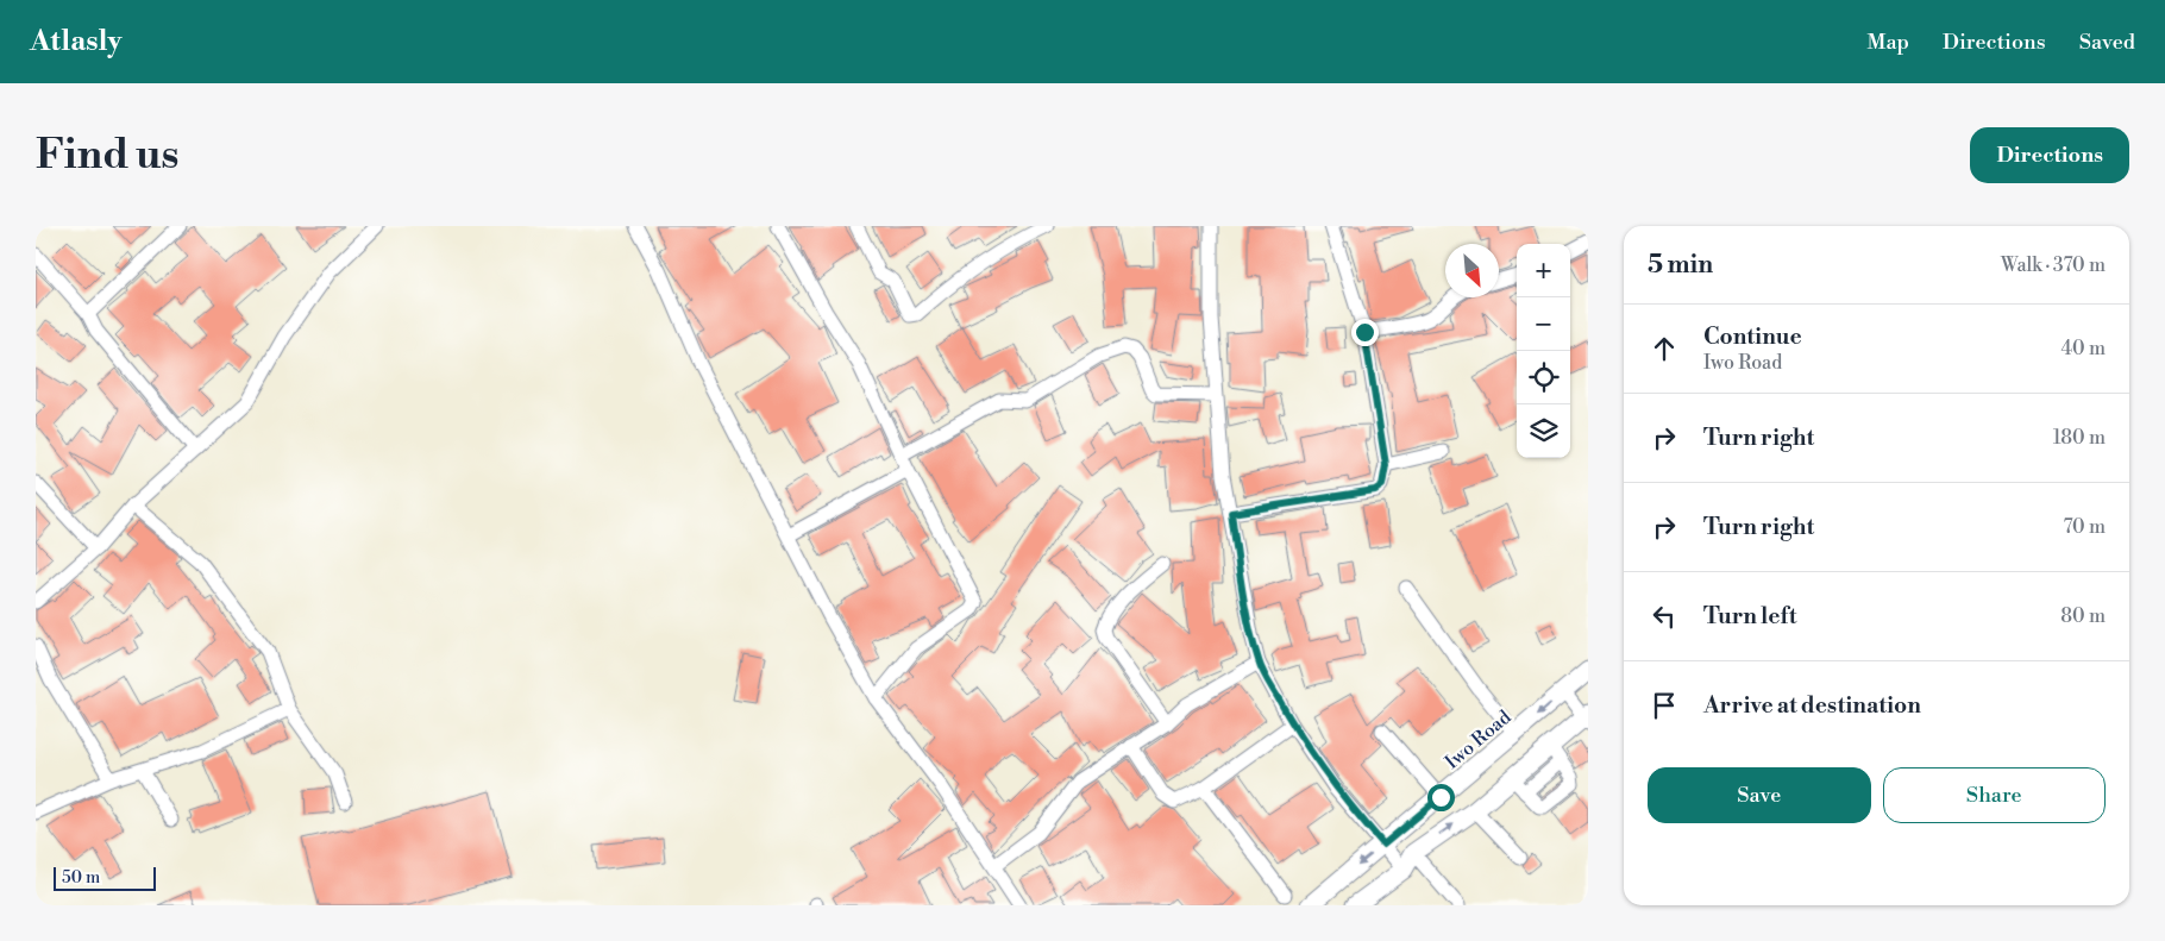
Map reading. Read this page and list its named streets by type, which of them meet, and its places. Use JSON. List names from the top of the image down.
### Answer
{
  "streets": {
    "main road": ["Iwo Road"]
  },
  "scale_bar": "50 m",
  "north": "bottom right",
  "page": {
    "header": "Atlasly",
    "nav": ["Map", "Directions", "Saved"],
    "buttons": [
      "Directions",
      ["Save", "Share"]
    ],
    "title": "Find us",
    "heading": ["5 min", "Walk · 370 m"],
    "map_buttons": ["+", "−"],
    "list": [
      ["Continue", "Iwo Road", "40 m"],
      ["Turn right", "180 m"],
      ["Turn right", "70 m"],
      ["Turn left", "80 m"],
      "Arrive at destination"
    ],
    "scale": "50 m"
  }
}
